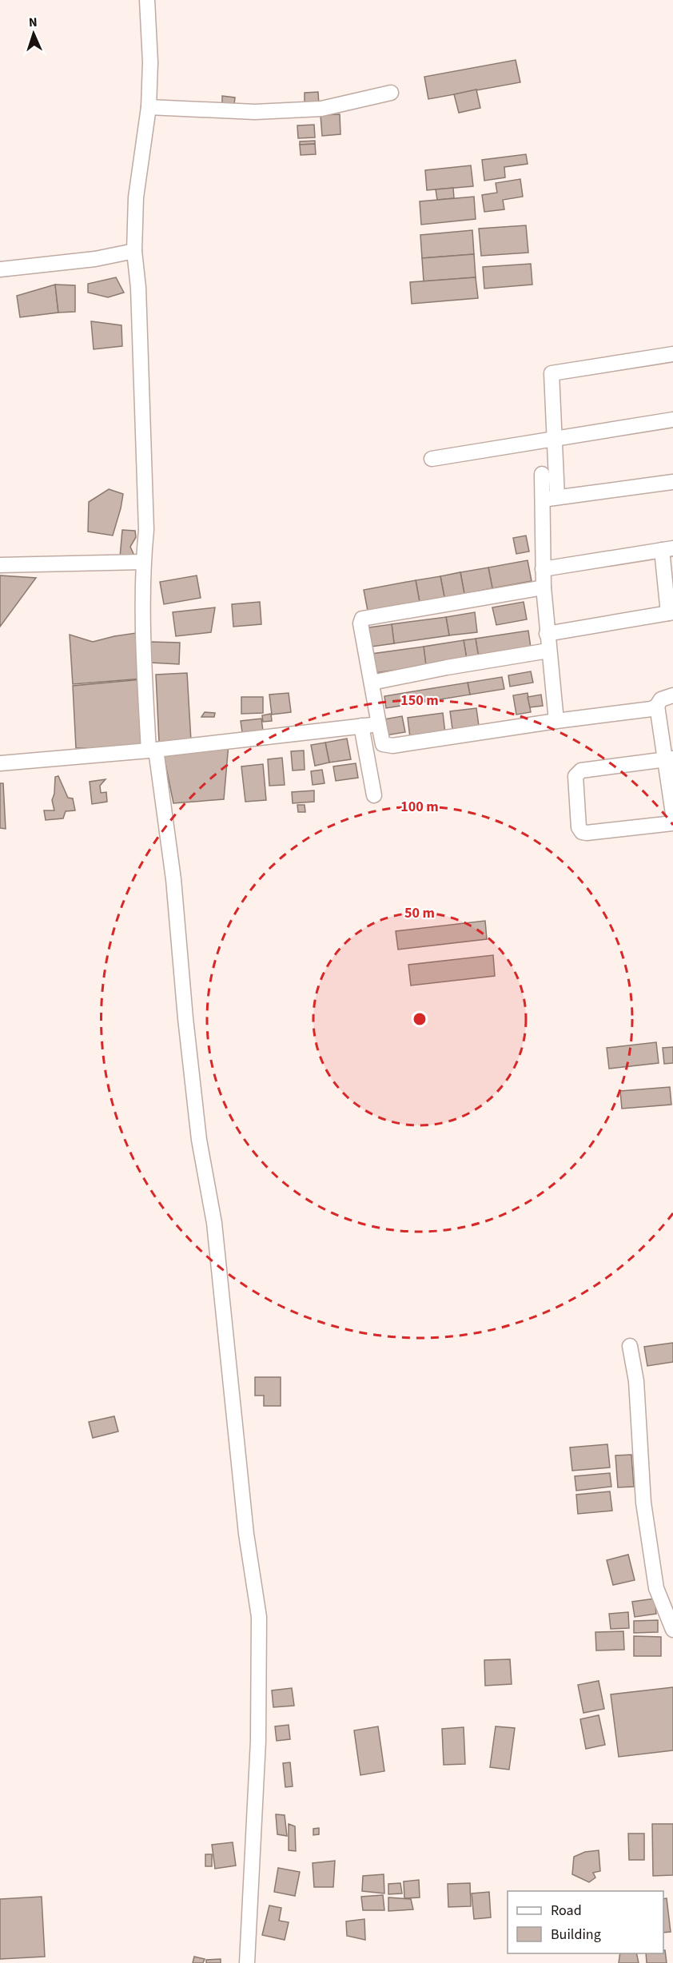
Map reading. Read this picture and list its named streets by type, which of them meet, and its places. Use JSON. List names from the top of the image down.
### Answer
{
  "legend": ["Road", "Building"],
  "north": "top",
  "rings": ["150 m", "100 m", "50 m"]
}
